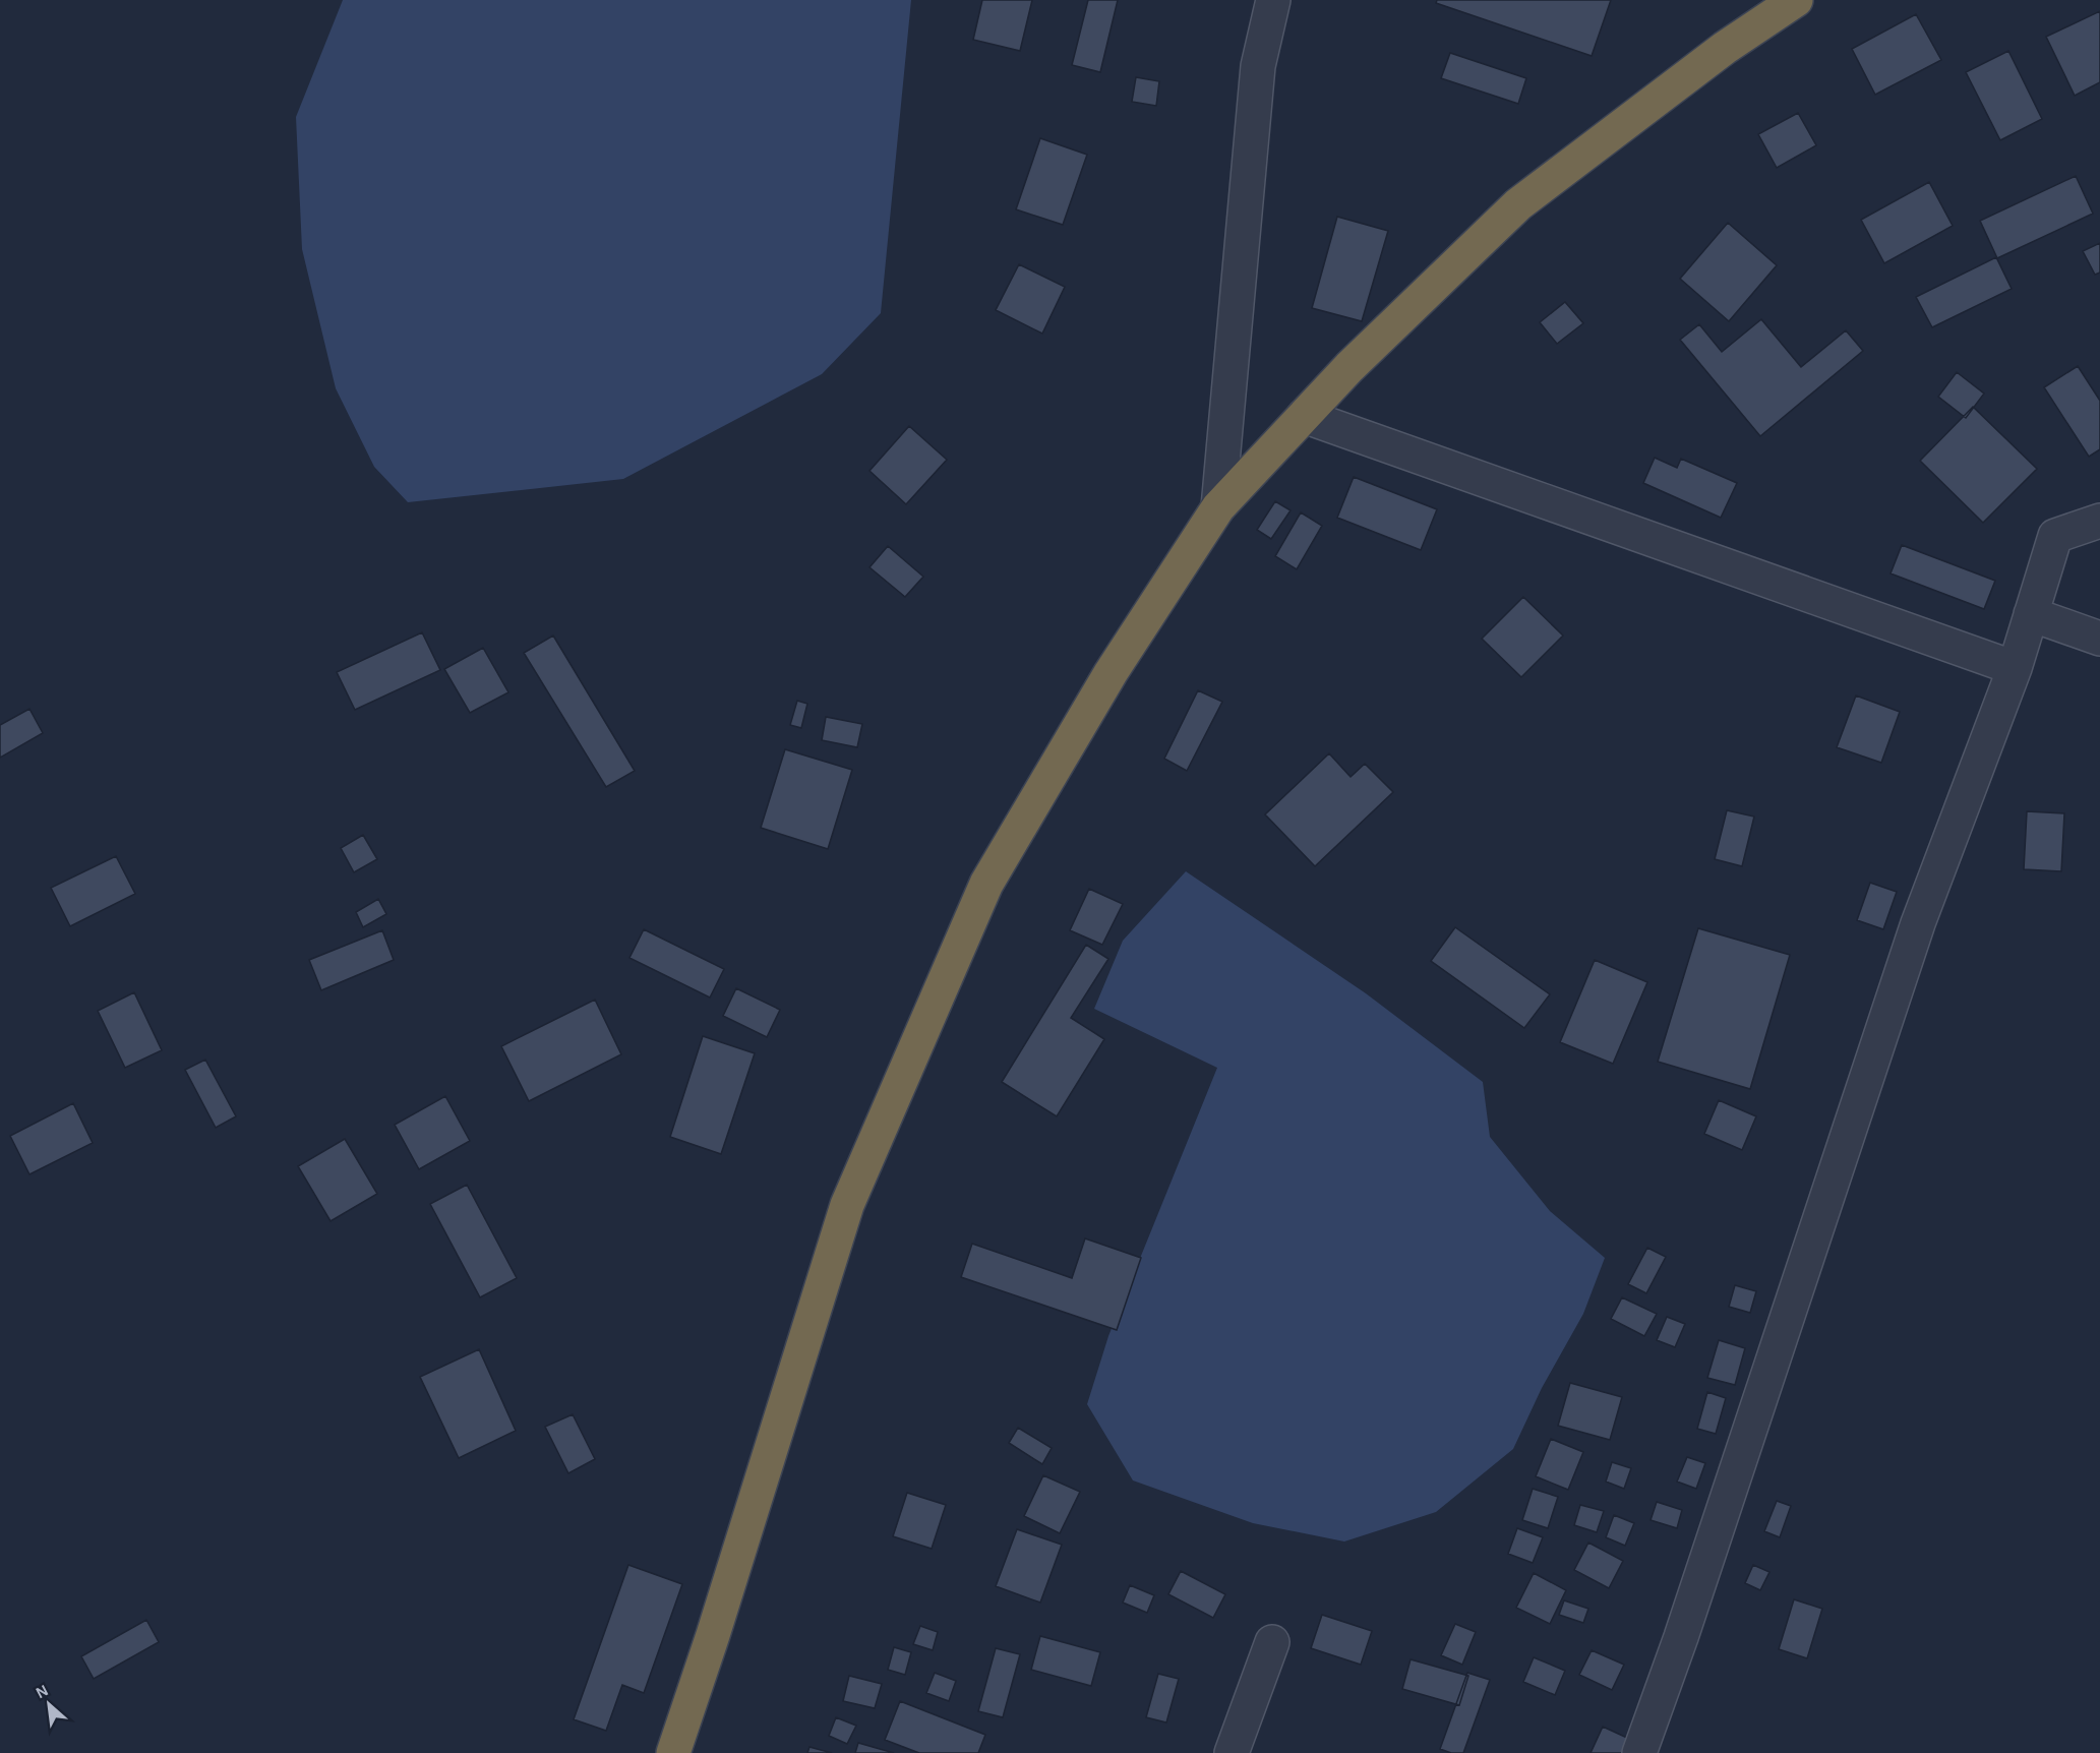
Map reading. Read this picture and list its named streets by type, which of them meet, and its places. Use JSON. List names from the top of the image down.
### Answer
{
  "north": "top left"
}
